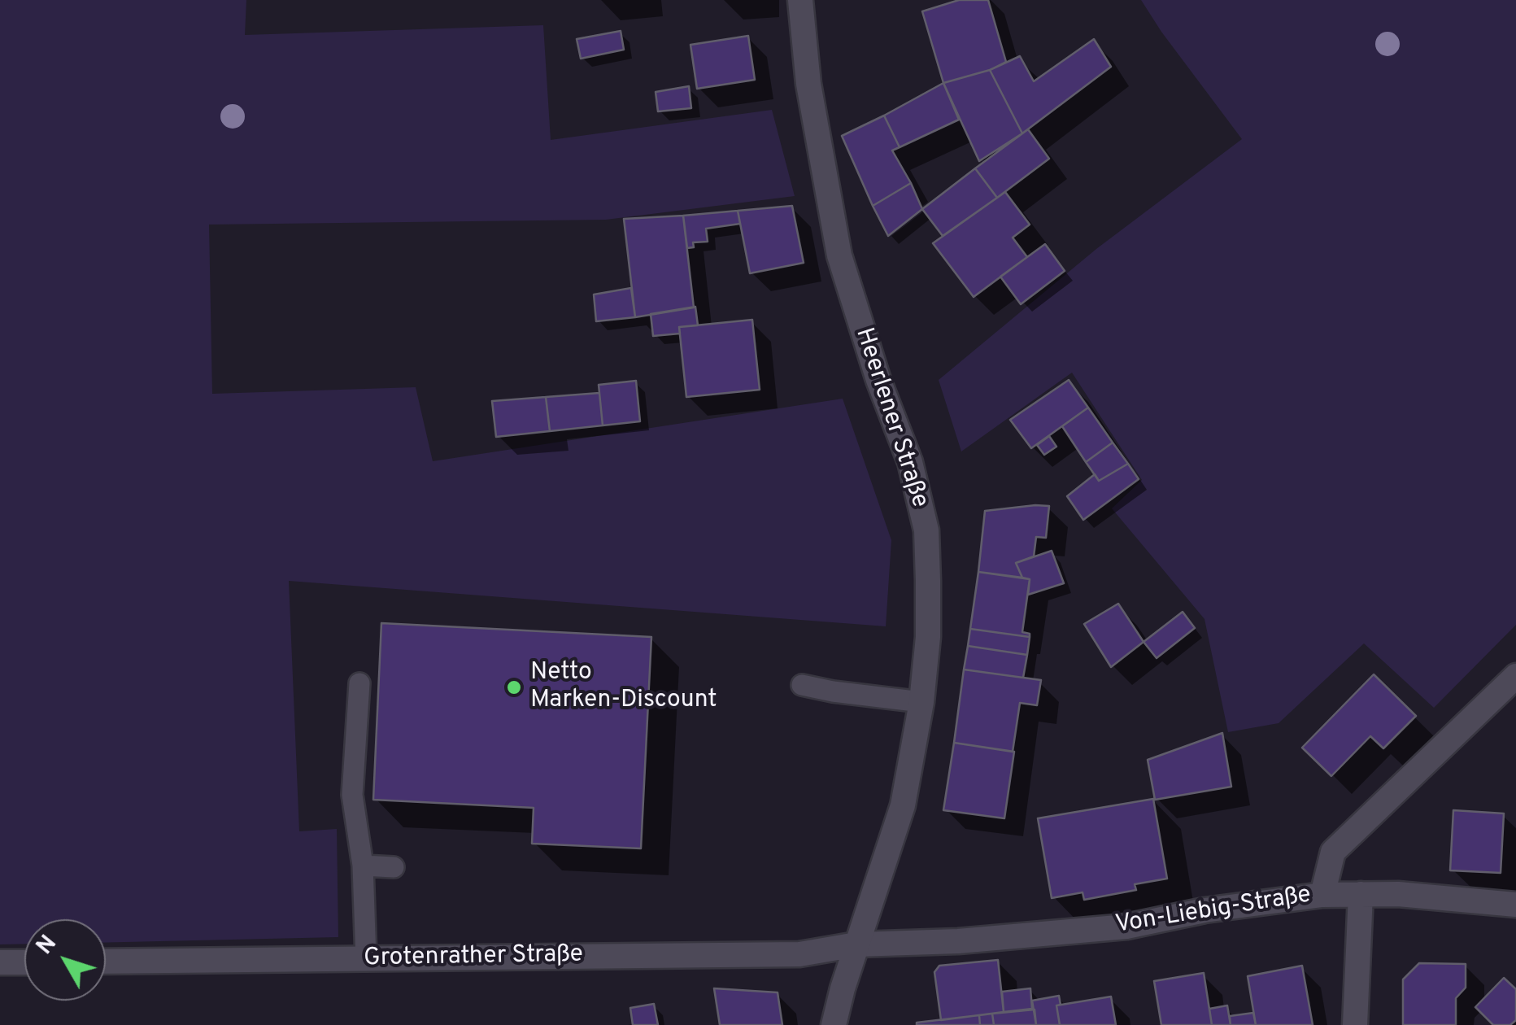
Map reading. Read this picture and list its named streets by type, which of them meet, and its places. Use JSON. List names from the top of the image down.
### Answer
{
  "streets": {
    "street": ["Heerlener Straße", "Von-Liebig-Straße", "Grotenrather Straße"]
  },
  "crossings": [
    ["Heerlener Straße", "Von-Liebig-Straße"],
    ["Heerlener Straße", "Grotenrather Straße"],
    ["Von-Liebig-Straße", "Grotenrather Straße"]
  ],
  "places": ["Netto Marken-Discount"],
  "north": "top left"
}
